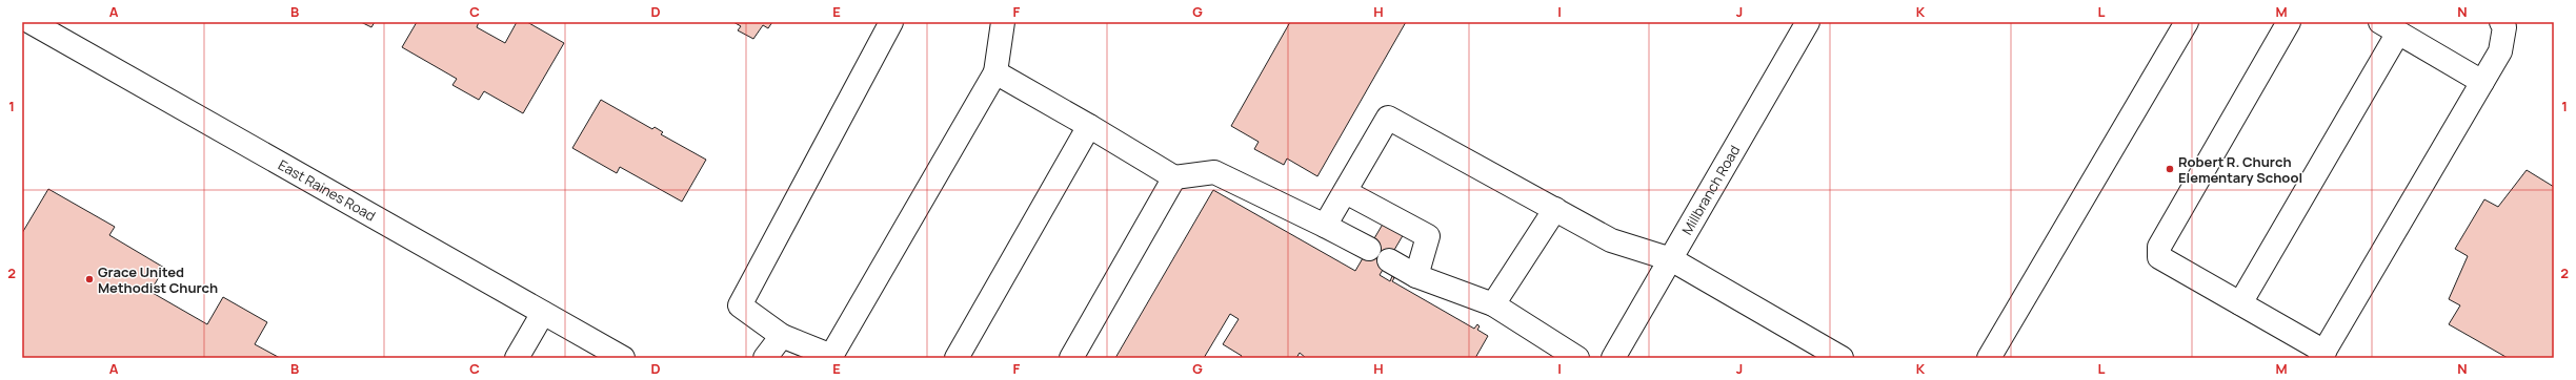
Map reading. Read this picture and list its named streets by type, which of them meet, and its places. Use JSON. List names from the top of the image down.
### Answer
{
  "streets": {
    "main road": ["East Raines Road", "Millbranch Road"]
  },
  "places": ["Robert R. Church Elementary School", "Grace United Methodist Church"],
  "grid": {
    "columns": [
      "A",
      "B",
      "C",
      "D",
      "E",
      "F",
      "G",
      "H",
      "I",
      "J",
      "K",
      "L",
      "M",
      "N"
    ],
    "rows": ["1", "2"]
  }
}
